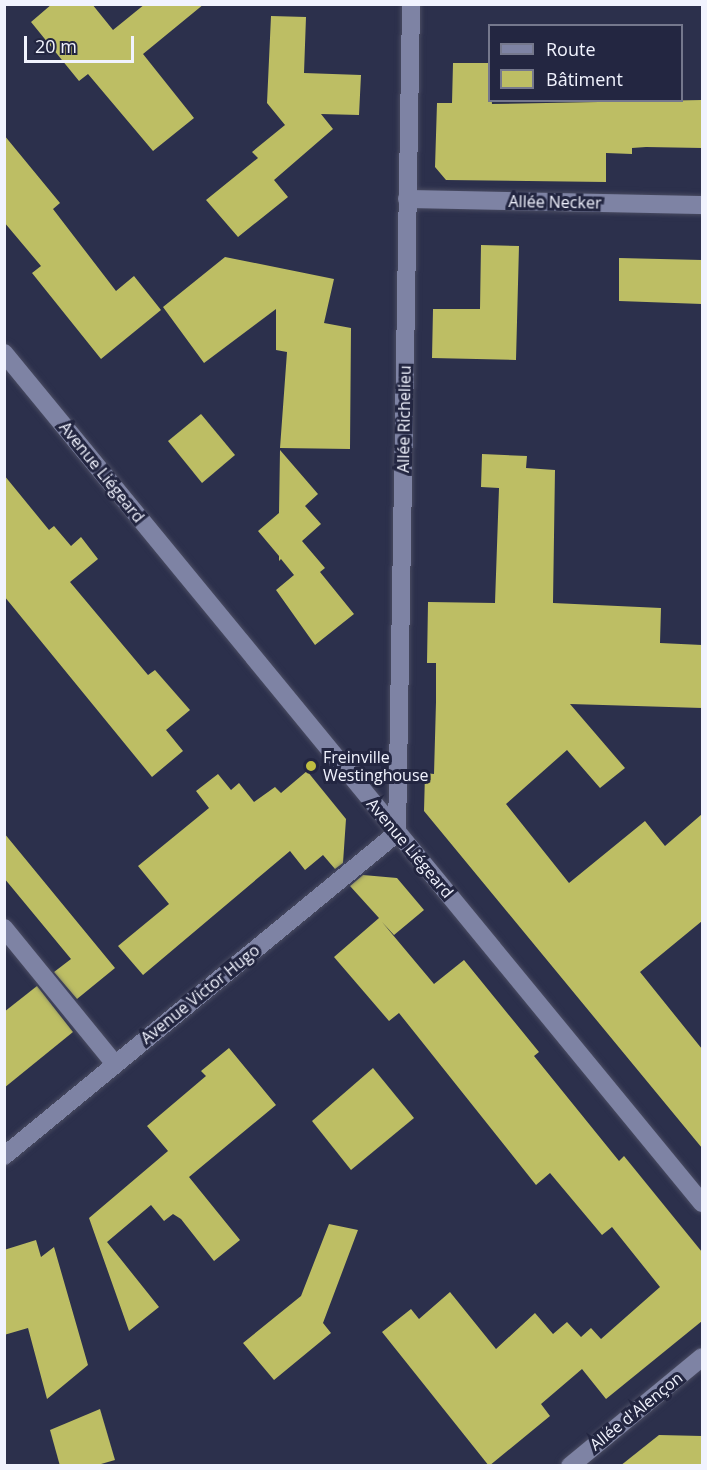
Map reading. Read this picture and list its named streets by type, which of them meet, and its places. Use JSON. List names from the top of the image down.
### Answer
{
  "streets": {
    "street": [
      "Allée Necker",
      "Allée Richelieu",
      "Avenue Liégeard",
      "Avenue Victor Hugo",
      "Allée d'Alençon"
    ]
  },
  "crossings": [
    ["Allée Necker", "Allée Richelieu"],
    ["Allée Richelieu", "Avenue Liégeard"],
    ["Allée Richelieu", "Avenue Victor Hugo"],
    ["Avenue Liégeard", "Avenue Victor Hugo"]
  ],
  "places": ["Freinville Westinghouse"],
  "legend": ["Route", "Bâtiment"],
  "scale_bar": "20 m"
}
